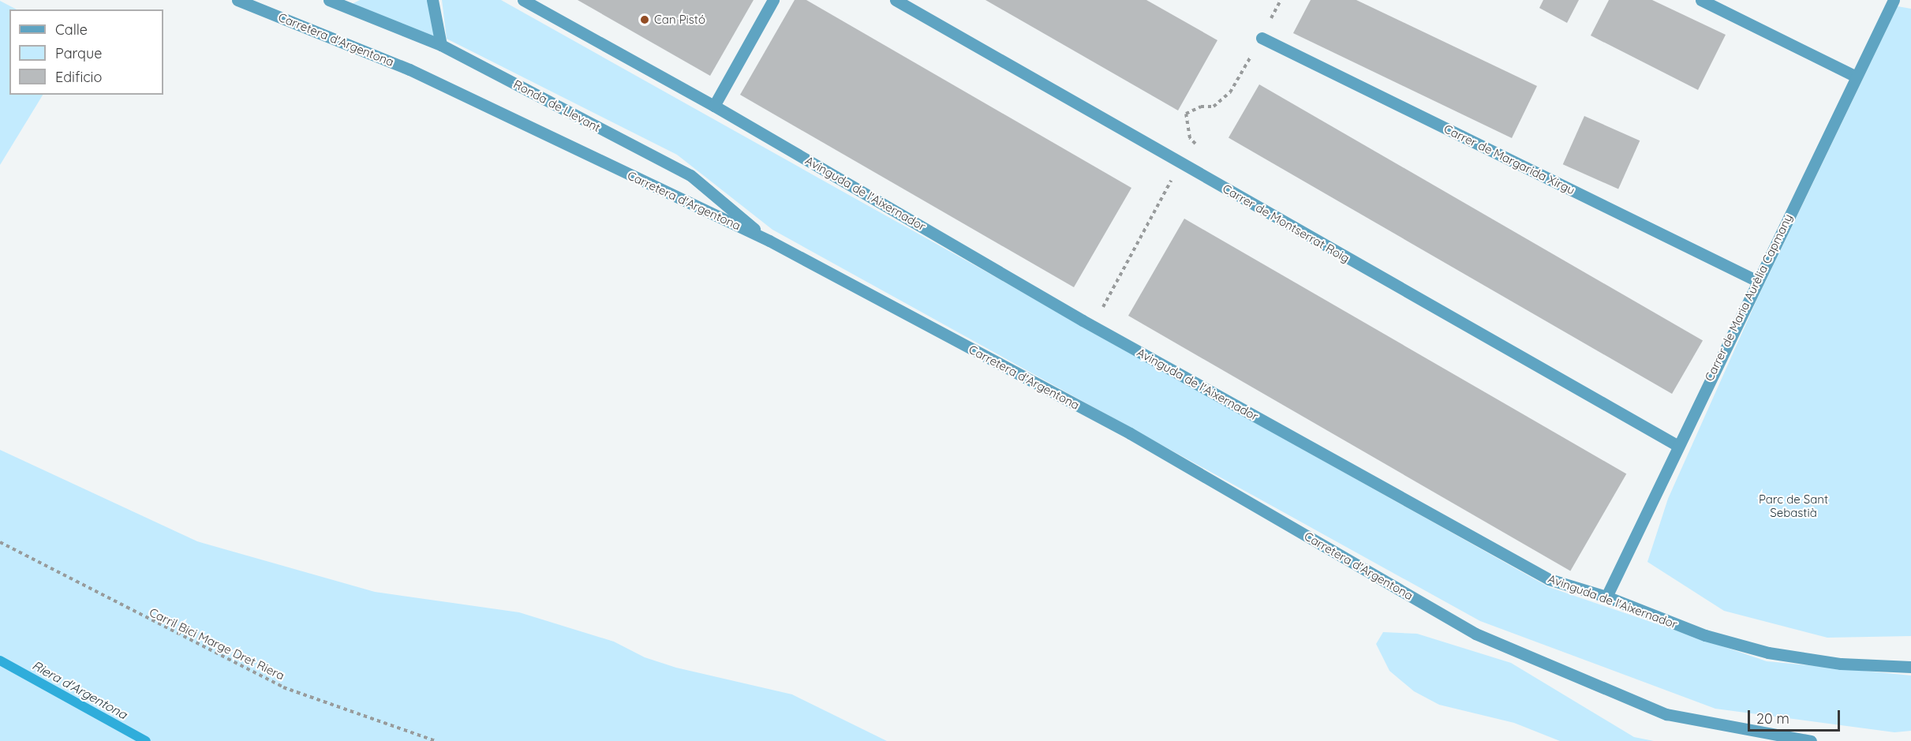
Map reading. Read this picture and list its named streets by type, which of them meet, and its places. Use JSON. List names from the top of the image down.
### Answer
{
  "streets": {
    "street": [
      "Carretera d'Argentona",
      "Ronda de Llevant",
      "Carrer de Margarida Xirgu",
      "Avinguda de l'Aixernador",
      "Carrer de Montserrat Roig",
      "Carrer de Maria Aurèlia Capmany"
    ],
    "path": ["Carril Bici Marge Dret Riera"]
  },
  "crossings": [
    ["Carretera d'Argentona", "Ronda de Llevant"],
    ["Carrer de Margarida Xirgu", "Carrer de Maria Aurèlia Capmany"],
    ["Avinguda de l'Aixernador", "Carrer de Maria Aurèlia Capmany"],
    ["Carrer de Montserrat Roig", "Carrer de Maria Aurèlia Capmany"]
  ],
  "water": ["Riera d'Argentona"],
  "parks": ["Parc de Sant Sebastià"],
  "places": ["Can Pistó"],
  "legend": ["Calle", "Parque", "Edificio"],
  "scale_bar": "20 m"
}
